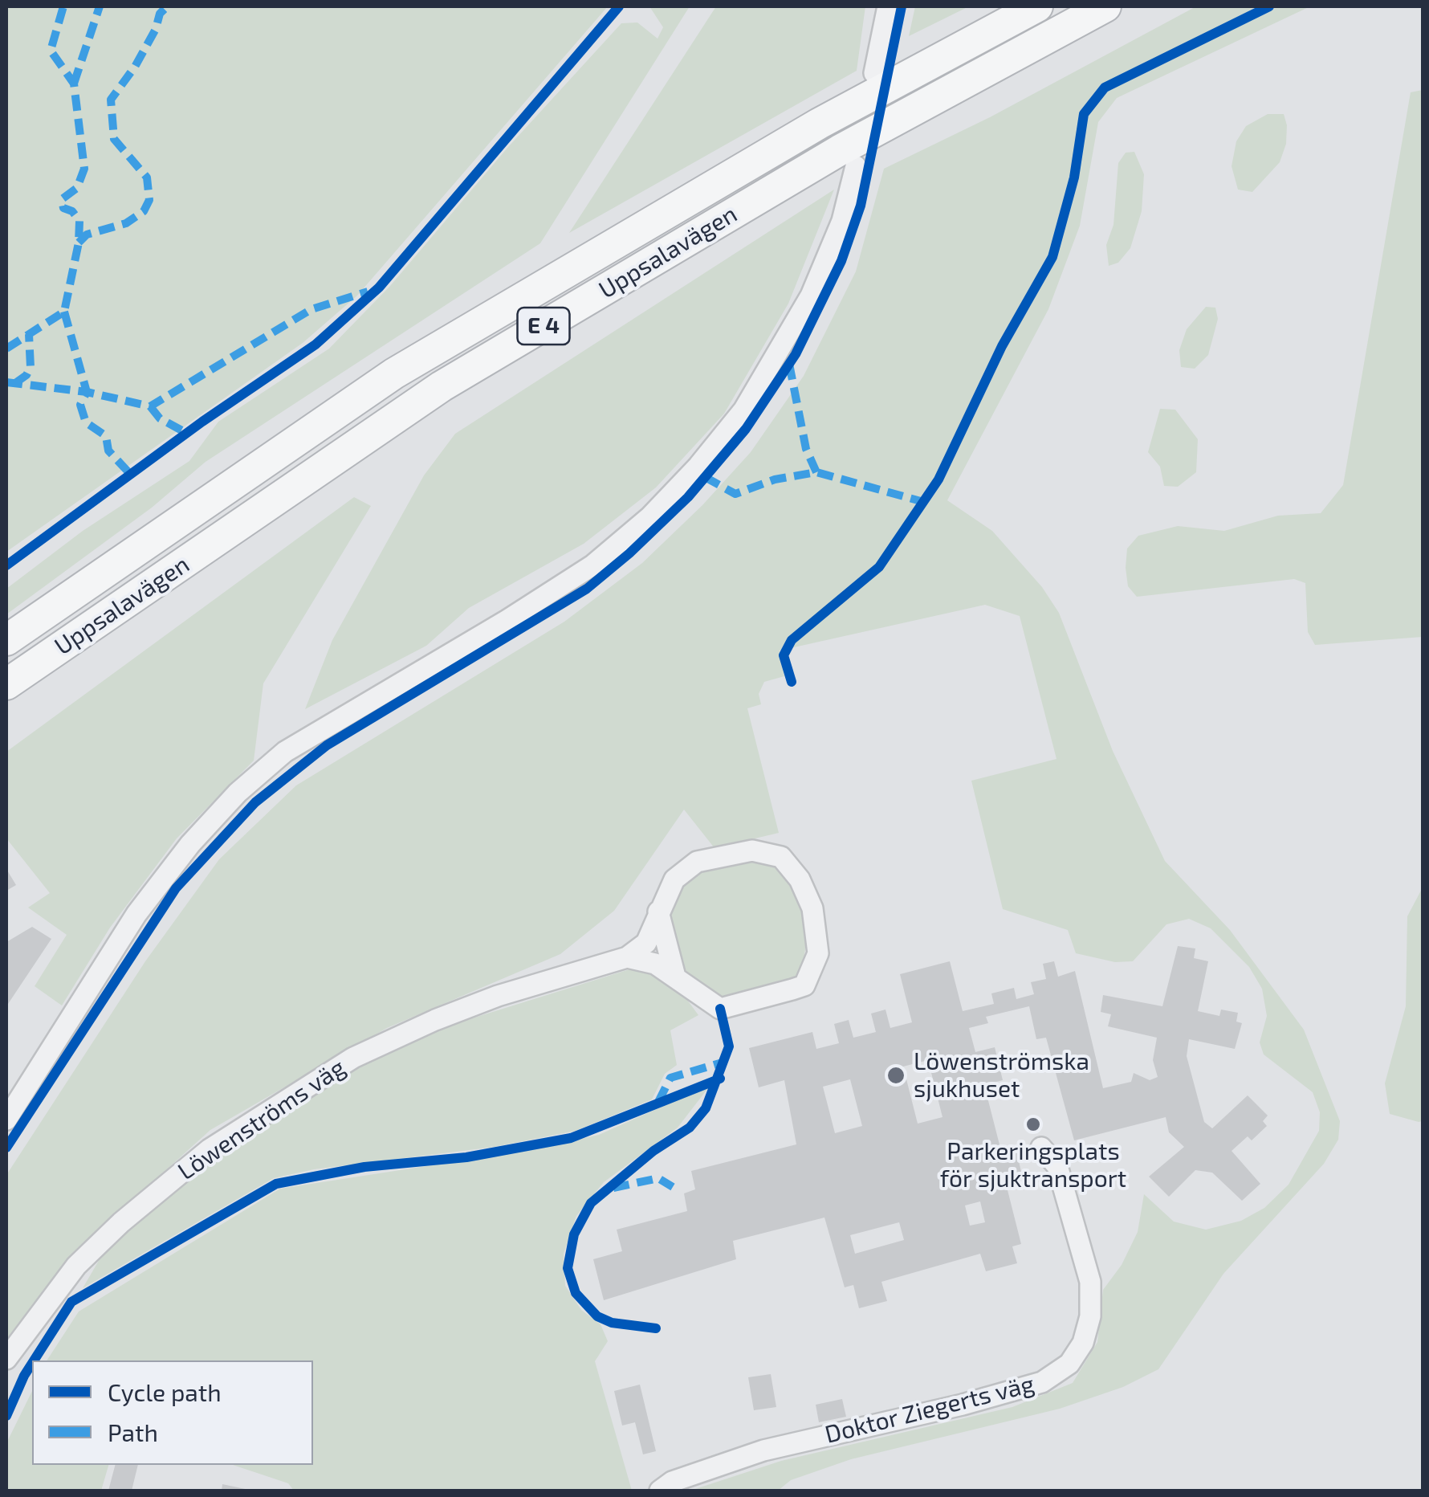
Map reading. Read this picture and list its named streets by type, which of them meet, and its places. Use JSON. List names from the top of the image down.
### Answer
{
  "streets": {
    "highway": ["Uppsalavägen", "E 4"],
    "street": ["Löwenströms väg", "Doktor Ziegerts väg"]
  },
  "places": ["Löwenströmska sjukhuset", "Parkeringsplats för sjuktransport"],
  "legend": ["Cycle path", "Path"]
}
